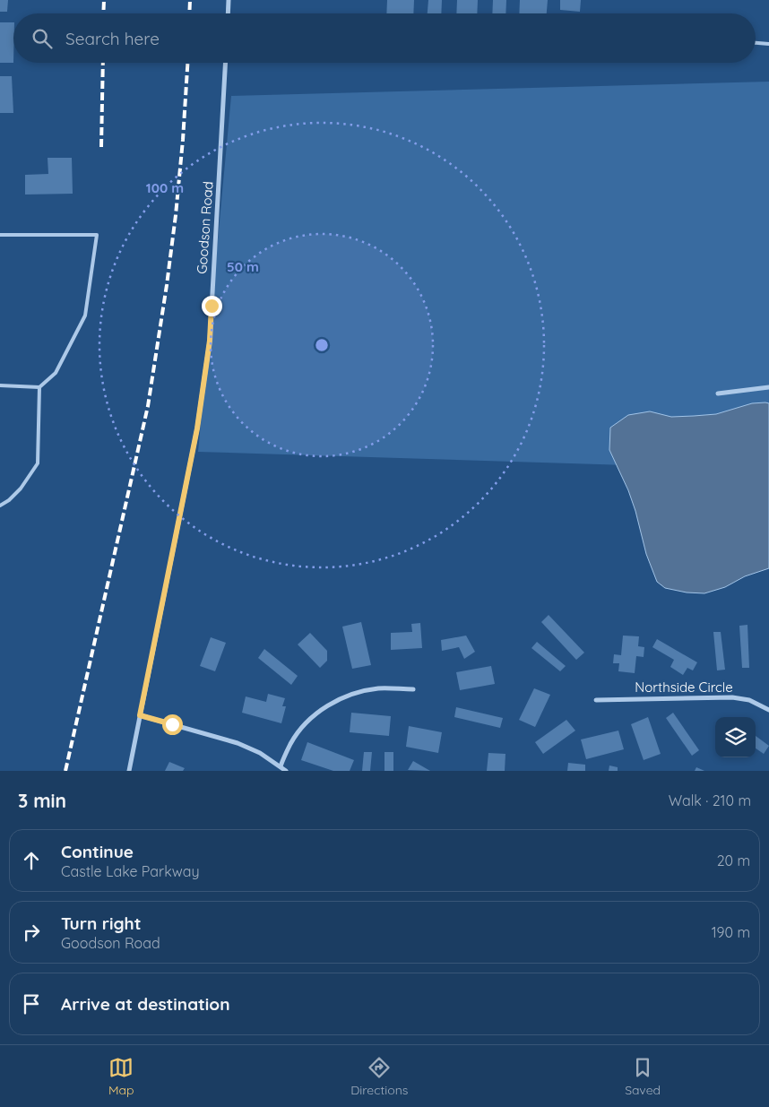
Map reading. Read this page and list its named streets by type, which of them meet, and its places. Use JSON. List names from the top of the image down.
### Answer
{
  "streets": {
    "street": ["Goodson Road", "Northside Circle"]
  },
  "page": {
    "search": "Search here",
    "heading": ["3 min", "Walk · 210 m"],
    "list": [
      ["Continue", "Castle Lake Parkway", "20 m"],
      ["Turn right", "Goodson Road", "190 m"],
      "Arrive at destination"
    ],
    "nav": ["Map", "Directions", "Saved"]
  },
  "rings": ["100 m", "50 m"]
}
